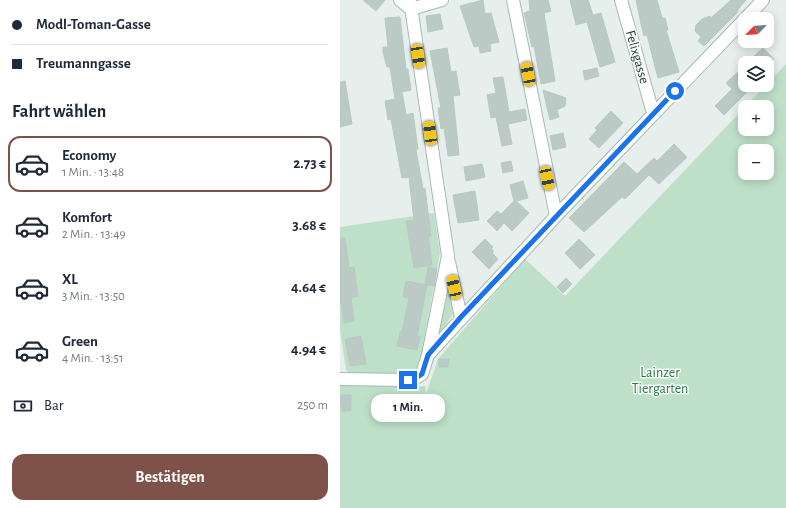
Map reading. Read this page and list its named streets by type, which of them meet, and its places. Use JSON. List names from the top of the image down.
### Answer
{
  "streets": {
    "street": ["Felixgasse"]
  },
  "parks": ["Lainzer Tiergarten"],
  "north": "bottom left",
  "page": {
    "banner": ["Modl-Toman-Gasse", "Treumanngasse"],
    "map_buttons": ["+", "−"],
    "heading": "Fahrt wählen",
    "list": [
      {
        "name": "Economy",
        "note": "1 Min. · 13:48",
        "value": "2.73 €"
      },
      {
        "name": "Komfort",
        "note": "2 Min. · 13:49",
        "value": "3.68 €"
      },
      {
        "name": "XL",
        "note": "3 Min. · 13:50",
        "value": "4.64 €"
      },
      {
        "name": "Green",
        "note": "4 Min. · 13:51",
        "value": "4.94 €"
      }
    ],
    "pay": ["Bar", "250 m"],
    "bubble": "1 Min.",
    "buttons": "Bestätigen"
  }
}
